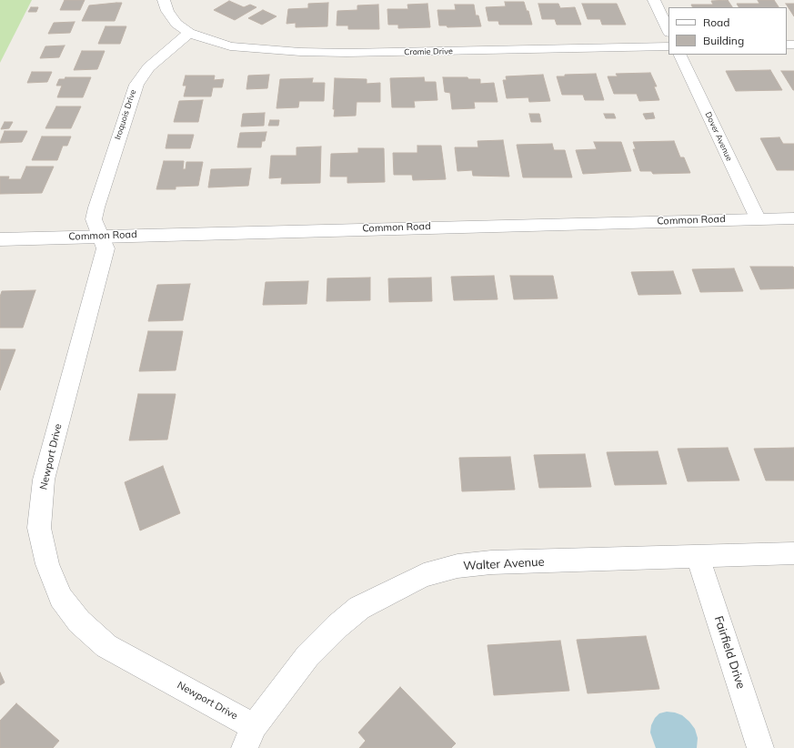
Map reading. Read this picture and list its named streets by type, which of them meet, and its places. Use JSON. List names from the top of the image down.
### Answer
{
  "streets": {
    "street": [
      "Cromie Drive",
      "Iroquois Drive",
      "Dover Avenue",
      "Common Road",
      "Newport Drive",
      "Walter Avenue",
      "Fairfield Drive"
    ]
  },
  "crossings": [
    ["Cromie Drive", "Iroquois Drive"],
    ["Iroquois Drive", "Common Road"],
    ["Iroquois Drive", "Newport Drive"],
    ["Dover Avenue", "Common Road"],
    ["Common Road", "Newport Drive"],
    ["Newport Drive", "Walter Avenue"],
    ["Walter Avenue", "Fairfield Drive"]
  ],
  "legend": ["Road", "Building"]
}
